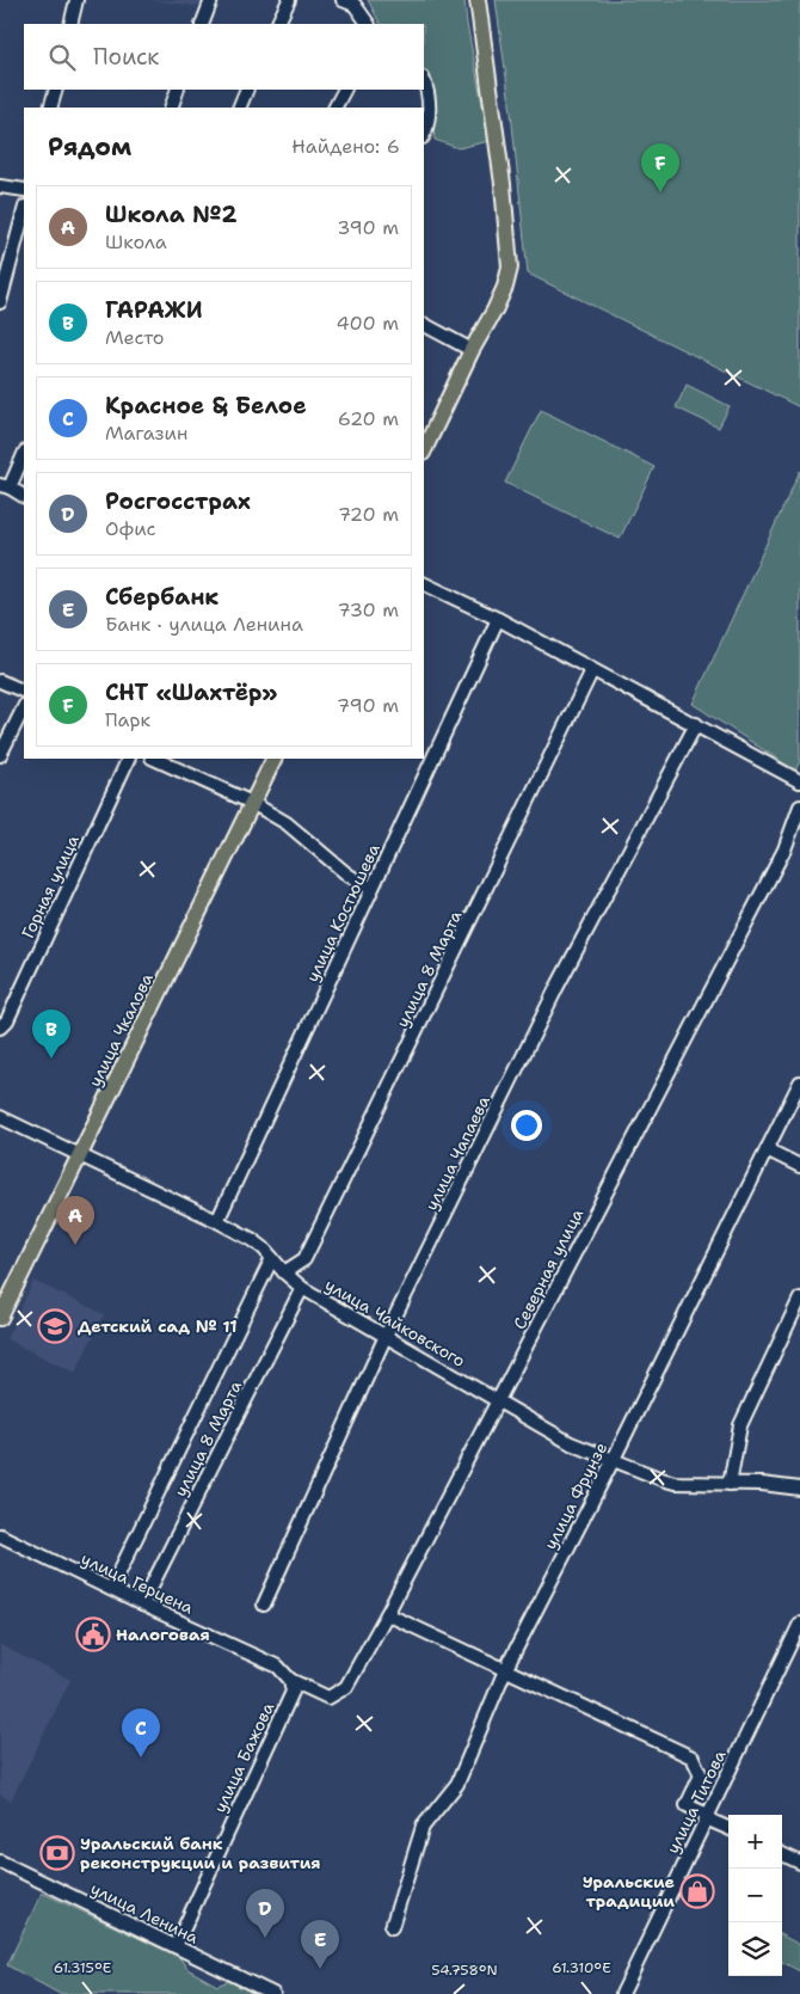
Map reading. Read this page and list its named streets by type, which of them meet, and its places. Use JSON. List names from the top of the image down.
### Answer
{
  "streets": {
    "main road": ["улица Чкалова"],
    "street": [
      "Горная улица",
      "улица Костюшева",
      "улица 8 Марта",
      "улица Чапаева",
      "Северная улица",
      "улица Чайковского",
      "улица Фрунзе",
      "улица Герцена",
      "улица Бажова",
      "улица Титова",
      "улица Ленина"
    ]
  },
  "crossings": [
    ["улица Костюшева", "улица Чайковского"],
    ["улица 8 Марта", "улица Чайковского"],
    ["улица 8 Марта", "улица Герцена"],
    ["улица Чкалова", "улица Чайковского"],
    ["улица Чапаева", "улица Чайковского"],
    ["Северная улица", "улица Чайковского"],
    ["Северная улица", "улица Герцена"],
    ["Северная улица", "улица Бажова"],
    ["улица Чайковского", "улица Фрунзе"],
    ["улица Герцена", "улица Бажова"],
    ["улица Бажова", "улица Ленина"]
  ],
  "places": {
    "school or university": ["Детский сад № 11"],
    "public building": ["Налоговая"],
    "bank": ["Уральский банк реконструкции и развития"],
    "shop": ["Уральские традиции"]
  },
  "page": {
    "search": "Поиск",
    "heading": ["Рядом", "Найдено: 6"],
    "pins": [
      "F",
      "B",
      "A",
      "C",
      "D",
      "E"
    ],
    "list": [
      {
        "mark": "A",
        "name": "Школа №2",
        "note": "Школа",
        "value": "390 m"
      },
      {
        "mark": "B",
        "name": "ГАРАЖИ",
        "note": "Место",
        "value": "400 m"
      },
      {
        "mark": "C",
        "name": "Красное & Белое",
        "note": "Магазин",
        "value": "620 m"
      },
      {
        "mark": "D",
        "name": "Росгосстрах",
        "note": "Офис",
        "value": "720 m"
      },
      {
        "mark": "E",
        "name": "Сбербанк",
        "note": "Банк · улица Ленина",
        "value": "730 m"
      },
      {
        "mark": "F",
        "name": "СНТ «Шахтёр»",
        "note": "Парк",
        "value": "790 m"
      }
    ],
    "map_buttons": ["+", "−"]
  },
  "coordinates": ["61.315°E", "61.310°E", "54.758°N"]
}
